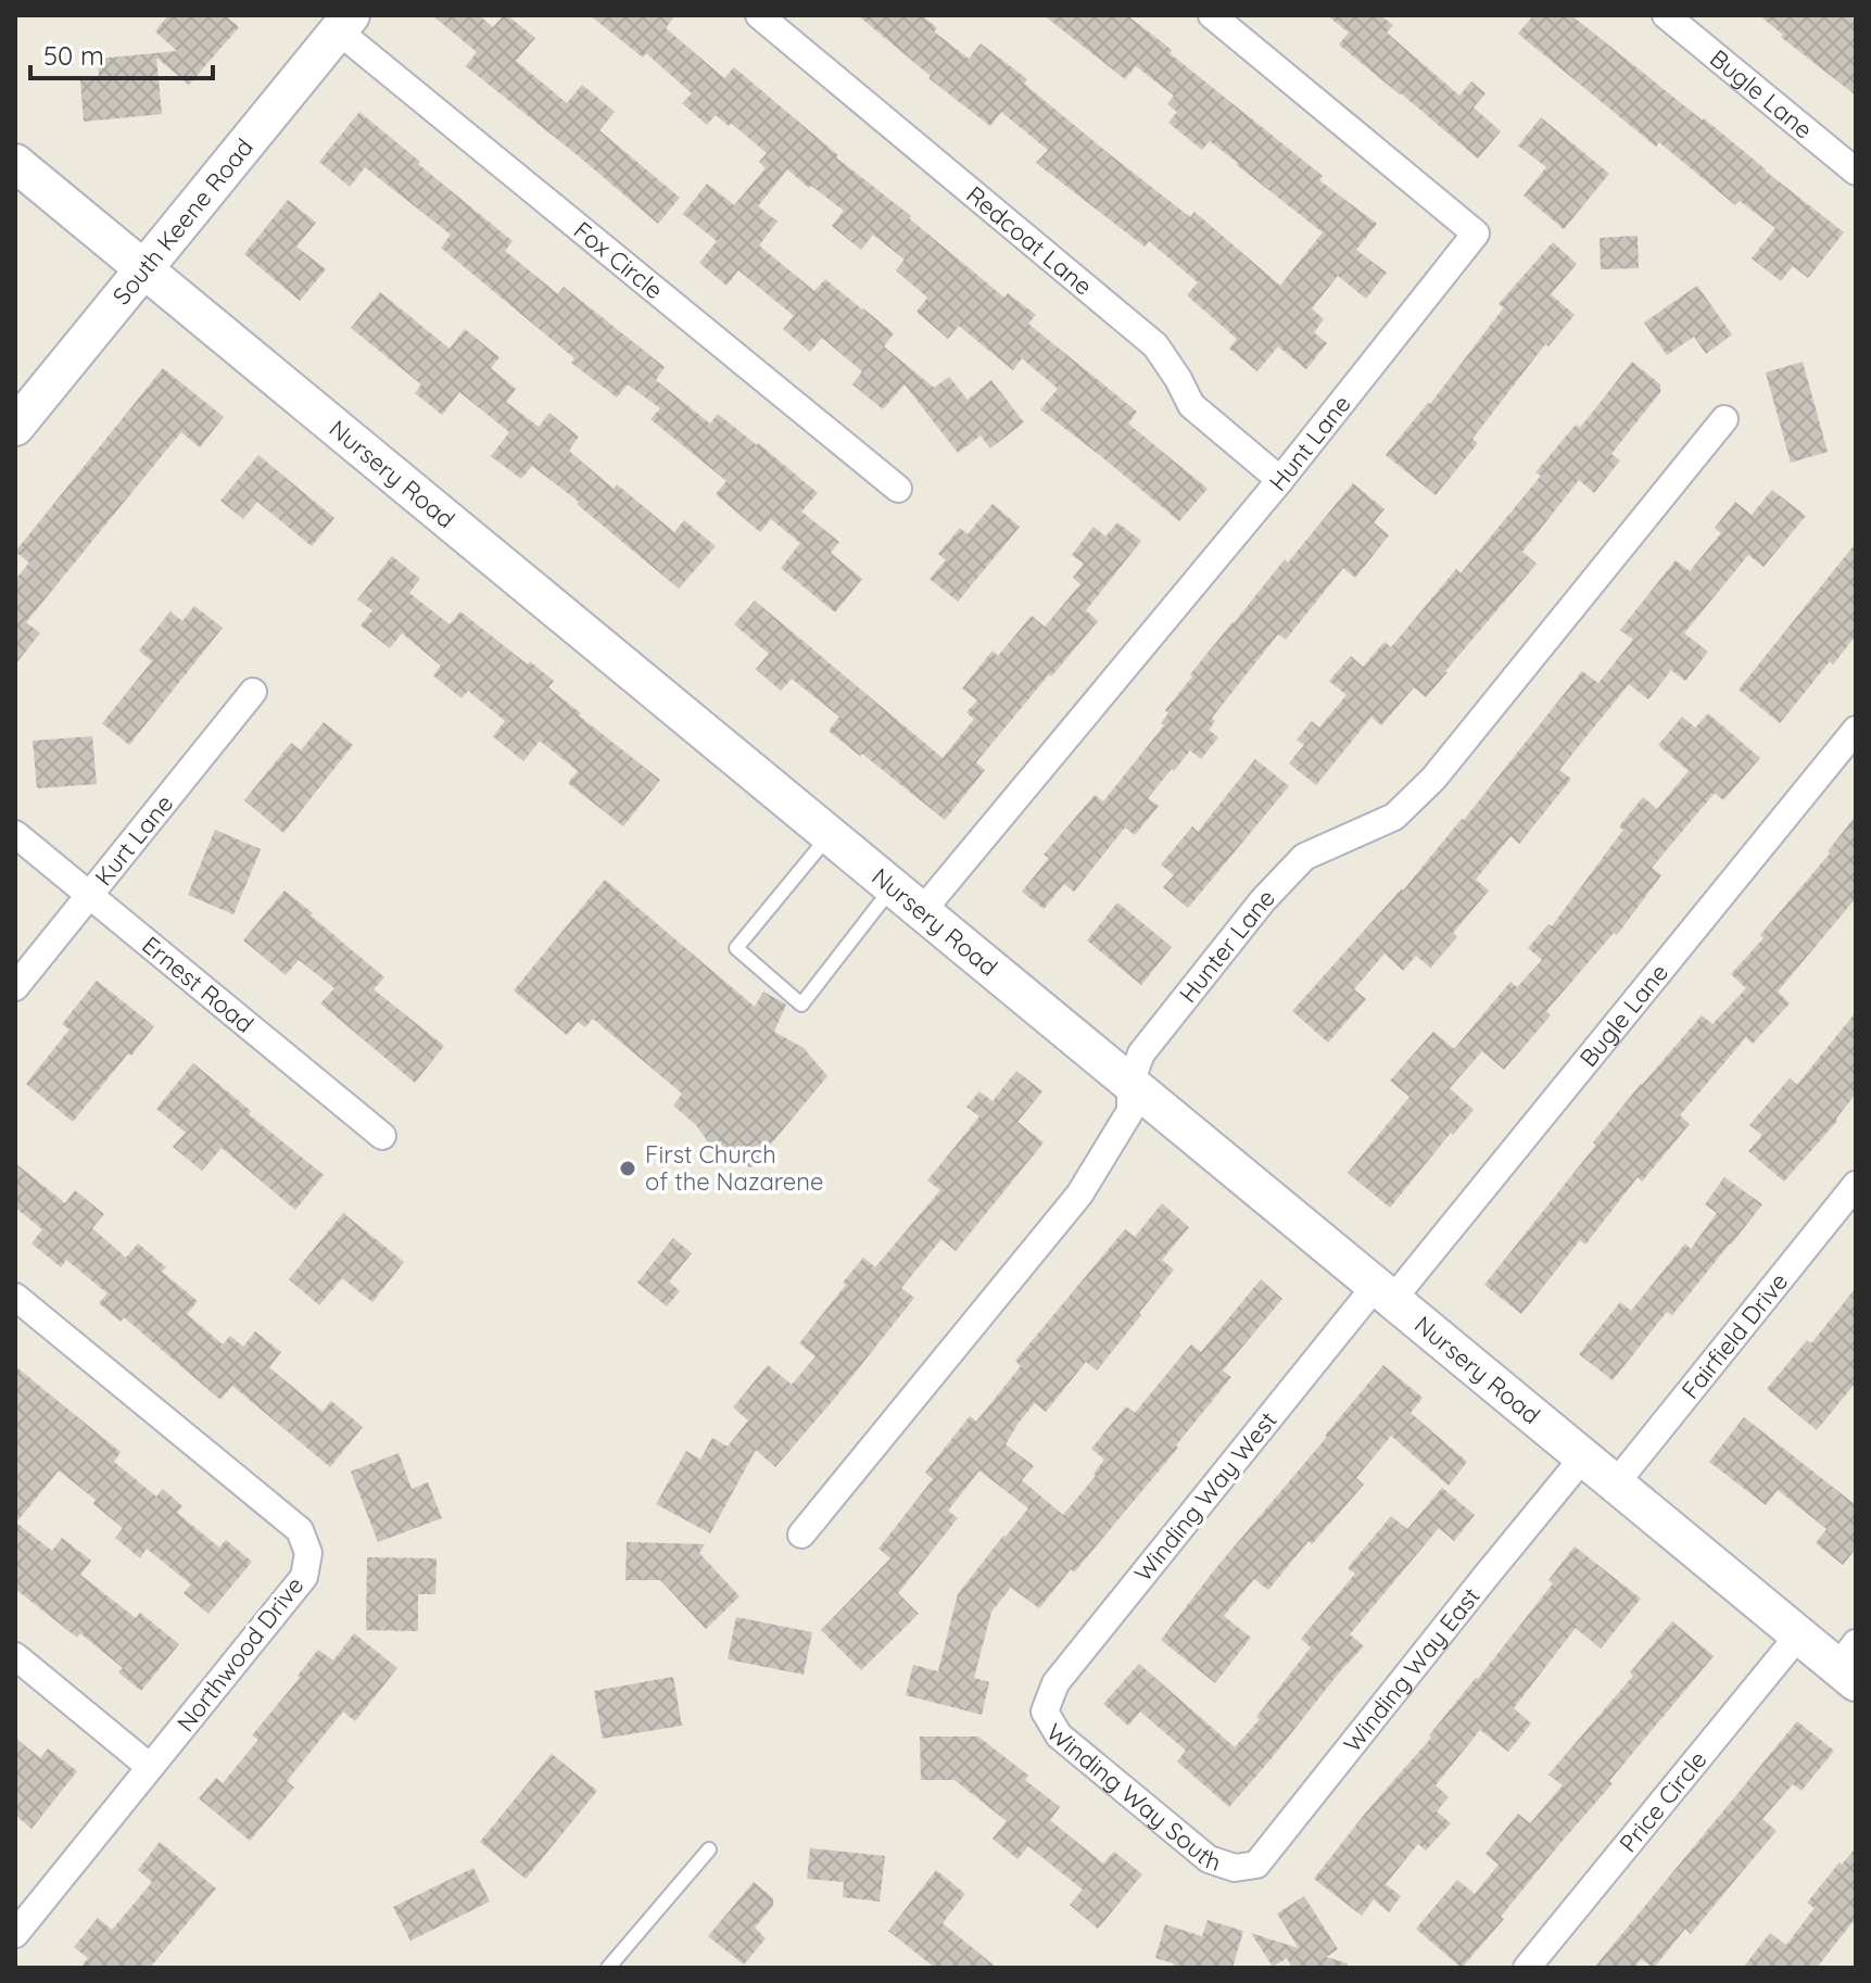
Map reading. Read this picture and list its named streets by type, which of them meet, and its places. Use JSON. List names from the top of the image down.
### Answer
{
  "streets": {
    "street": [
      "Bugle Lane",
      "South Keene Road",
      "Redcoat Lane",
      "Fox Circle",
      "Hunt Lane",
      "Nursery Road",
      "Kurt Lane",
      "Hunter Lane",
      "Ernest Road",
      "Fairfield Drive",
      "Winding Way West",
      "Northwood Drive",
      "Winding Way East",
      "Winding Way South",
      "Price Circle"
    ]
  },
  "crossings": [
    ["Bugle Lane", "Nursery Road"],
    ["Bugle Lane", "Winding Way West"],
    ["South Keene Road", "Fox Circle"],
    ["South Keene Road", "Nursery Road"],
    ["Redcoat Lane", "Hunt Lane"],
    ["Hunt Lane", "Nursery Road"],
    ["Nursery Road", "Hunter Lane"],
    ["Nursery Road", "Fairfield Drive"],
    ["Nursery Road", "Winding Way West"],
    ["Nursery Road", "Winding Way East"],
    ["Nursery Road", "Price Circle"],
    ["Kurt Lane", "Ernest Road"],
    ["Winding Way West", "Winding Way South"],
    ["Winding Way East", "Winding Way South"]
  ],
  "places": ["First Church of the Nazarene"],
  "scale_bar": "50 m"
}
